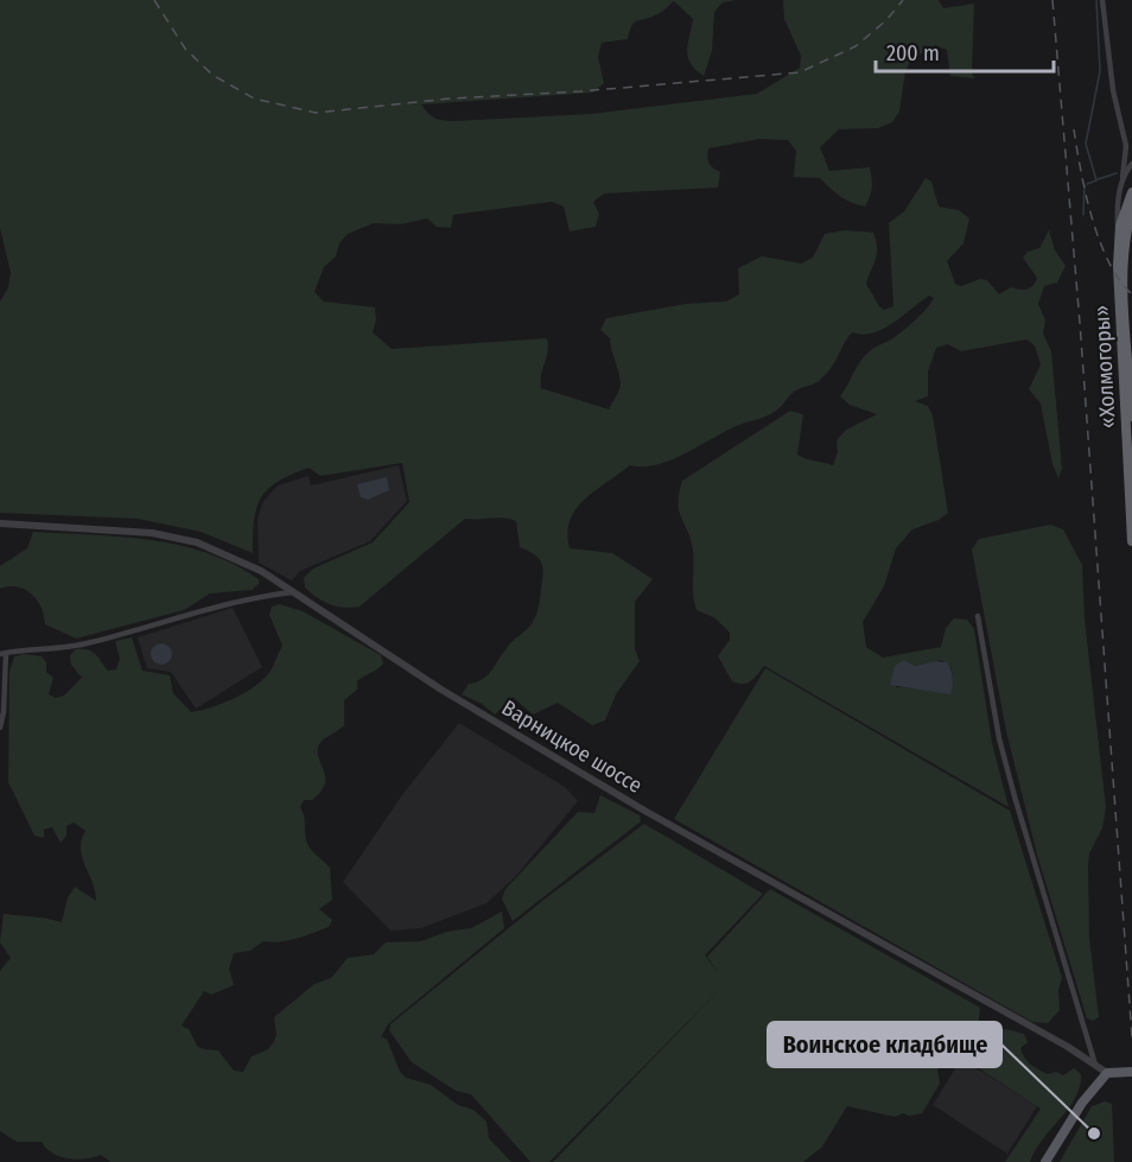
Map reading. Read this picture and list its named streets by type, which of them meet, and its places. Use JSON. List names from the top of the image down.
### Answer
{
  "streets": {
    "highway": ["«Холмогоры»"],
    "street": ["Варницкое шоссе"]
  },
  "places": ["Воинское кладбище"],
  "scale_bar": "200 m"
}
